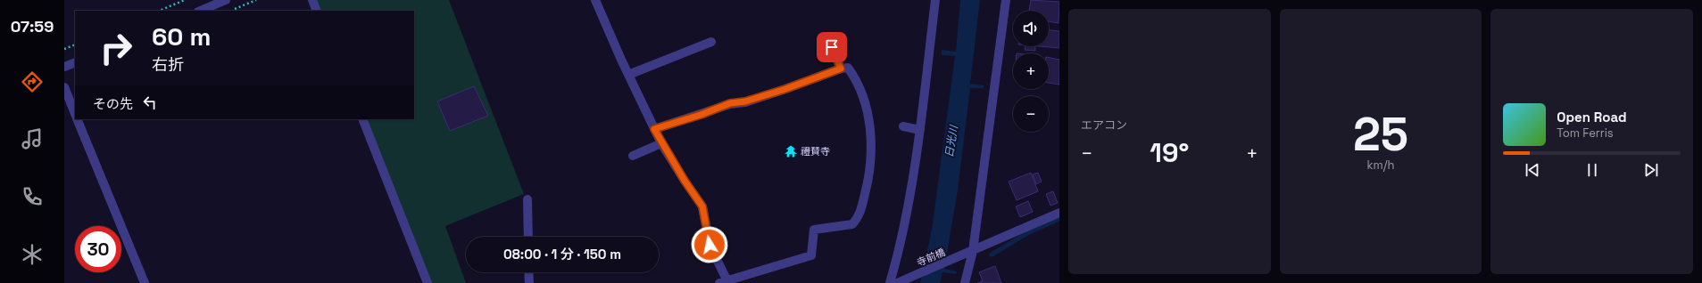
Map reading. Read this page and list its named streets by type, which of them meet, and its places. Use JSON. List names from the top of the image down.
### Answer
{
  "streets": {
    "street": ["寺前橋"]
  },
  "water": ["日光川"],
  "places": {
    "temple": ["禮賛寺"]
  },
  "page": {
    "tabs": "07:59",
    "tile": [
      "エアコン",
      ["25", "km/h"]
    ],
    "map_buttons": ["+", "−"],
    "turn": ["60 m", "右折"],
    "then": "その先",
    "song": ["Open Road", "Tom Ferris"],
    "heat": ["−", "19°", "+"],
    "limit": "30",
    "trip": "08:00 · 1 分 · 150 m"
  }
}
